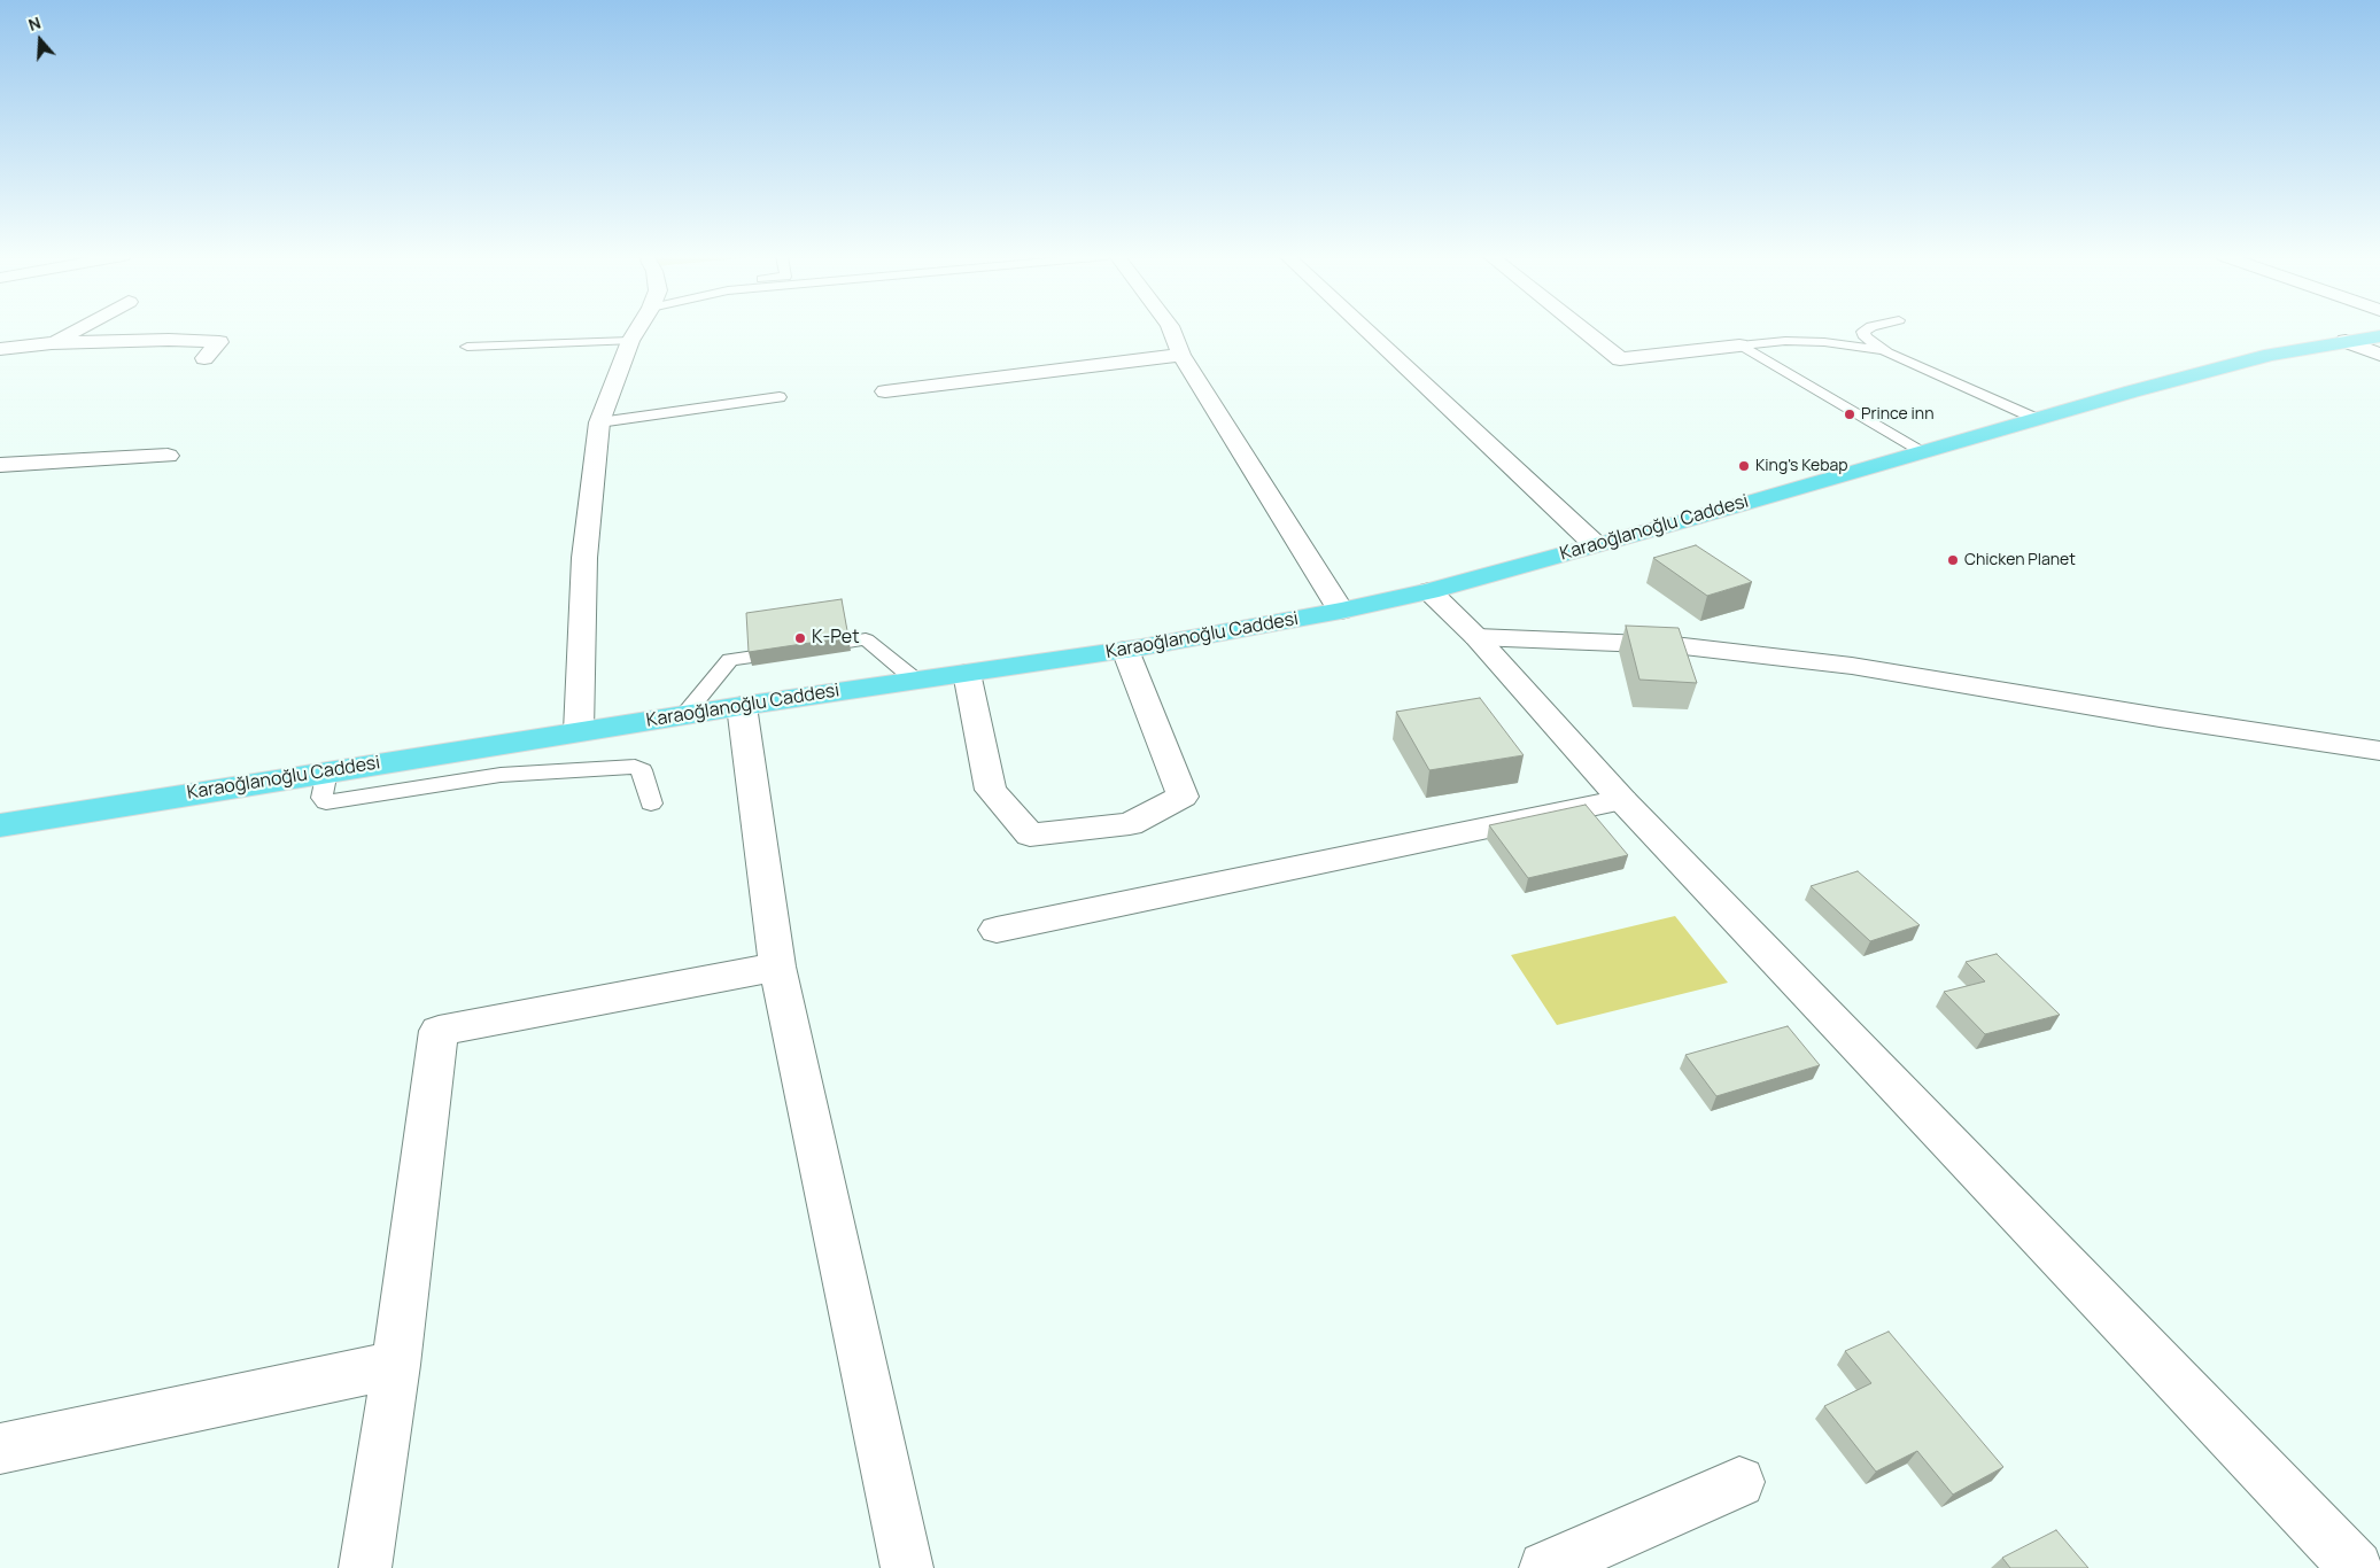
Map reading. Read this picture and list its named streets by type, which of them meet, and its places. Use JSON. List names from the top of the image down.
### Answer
{
  "streets": {
    "main road": ["Karaoğlanoğlu Caddesi"]
  },
  "places": [
    "Prince inn",
    "King's Kebap",
    "Chicken Planet",
    "K-Pet"
  ],
  "north": "top"
}
